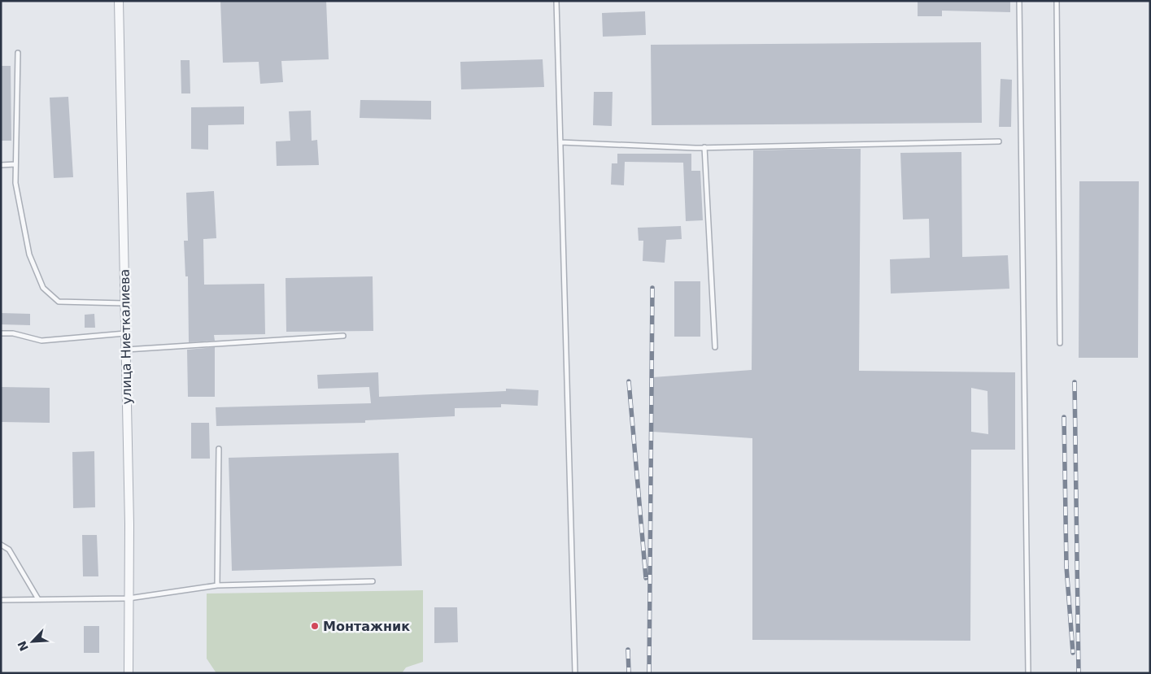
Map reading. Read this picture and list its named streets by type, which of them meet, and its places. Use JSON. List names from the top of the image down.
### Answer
{
  "streets": {
    "street": ["улица Ниеткалиева"]
  },
  "places": ["Монтажник"],
  "north": "bottom left"
}
